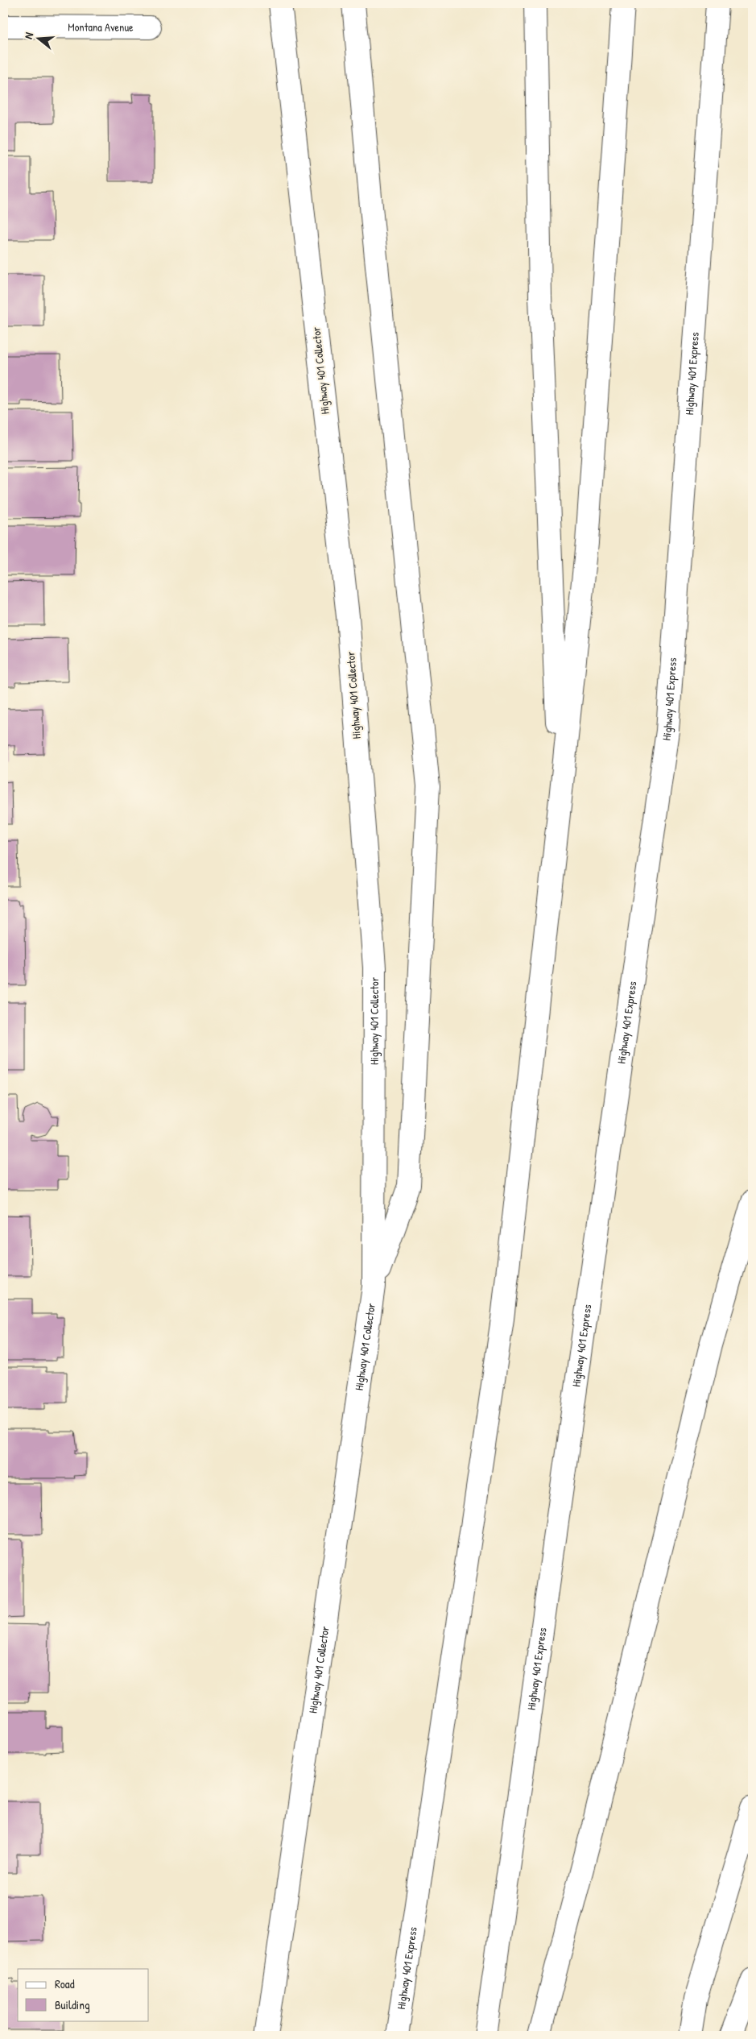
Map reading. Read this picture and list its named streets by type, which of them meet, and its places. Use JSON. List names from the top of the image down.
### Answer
{
  "streets": {
    "main road": ["Montana Avenue", "Highway 401 Collector", "Highway 401 Express"]
  },
  "legend": ["Road", "Building"],
  "north": "left"
}
